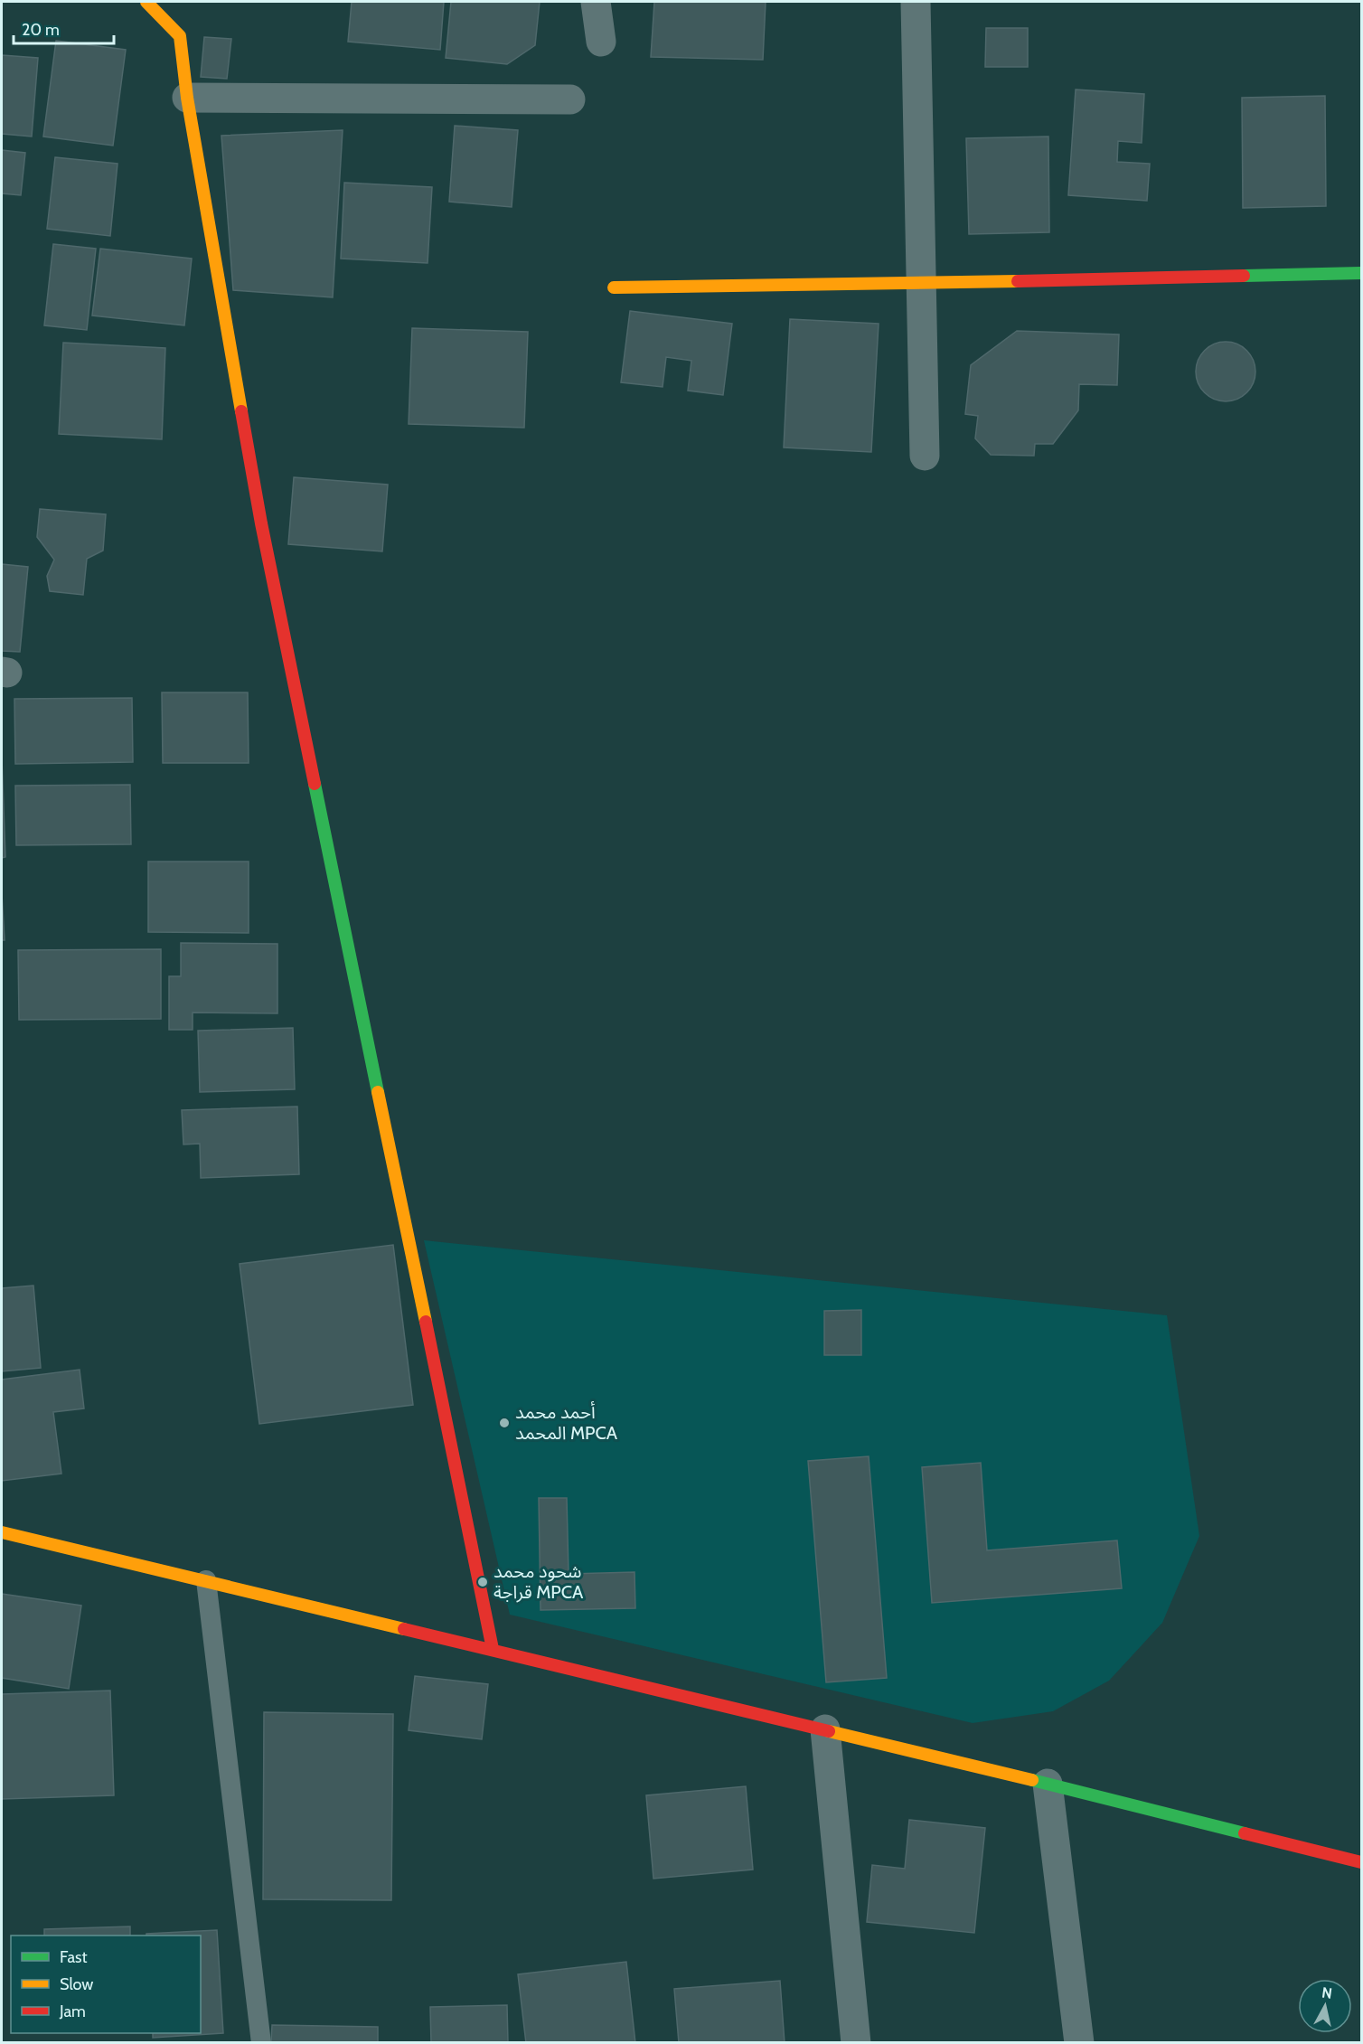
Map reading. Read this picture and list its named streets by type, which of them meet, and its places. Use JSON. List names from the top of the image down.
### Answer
{
  "places": ["أحمد محمد المحمد MPCA", "شحود محمد قراجة MPCA"],
  "legend": ["Fast", "Slow", "Jam"],
  "scale_bar": "20 m",
  "north": "top"
}
